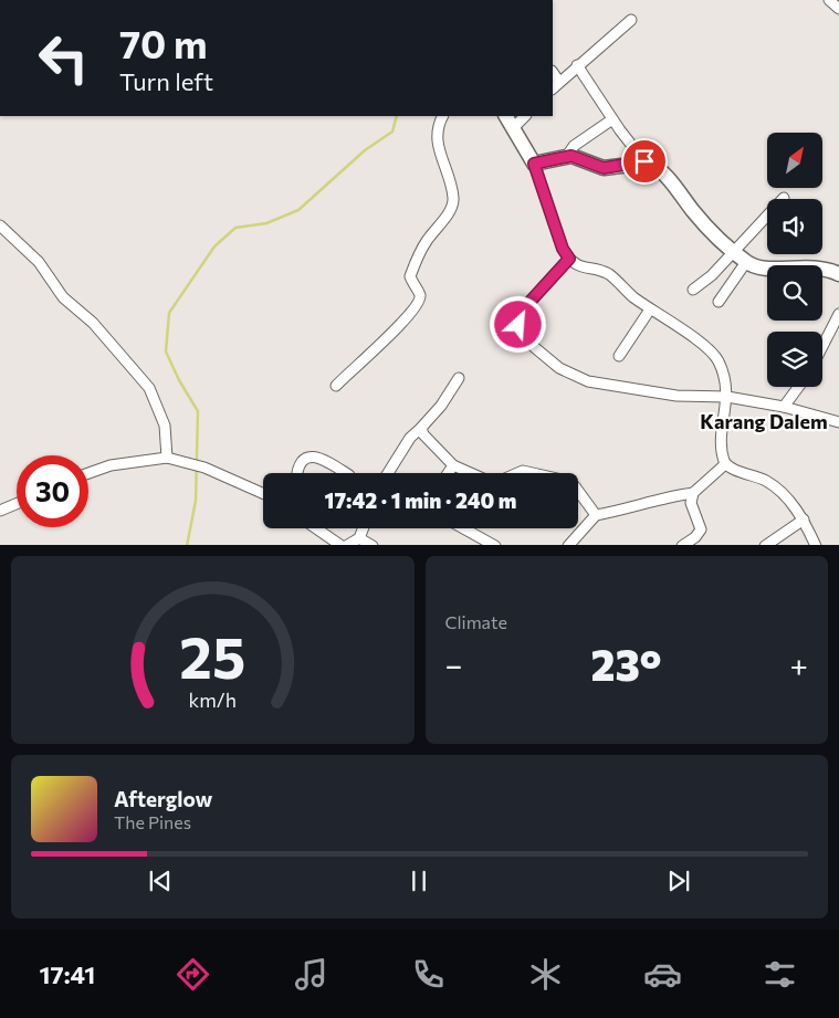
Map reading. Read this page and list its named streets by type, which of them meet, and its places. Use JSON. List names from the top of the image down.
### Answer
{
  "districts": ["Karang Dalem"],
  "north": "top right",
  "page": {
    "turn": ["70 m", "Turn left"],
    "limit": "30",
    "trip": "17:42 · 1 min · 240 m",
    "tile": "Climate",
    "heat": ["−", "23°", "+"],
    "song": ["Afterglow", "The Pines"],
    "tabs": "17:41",
    "gauge": ["25", "km/h"]
  }
}
